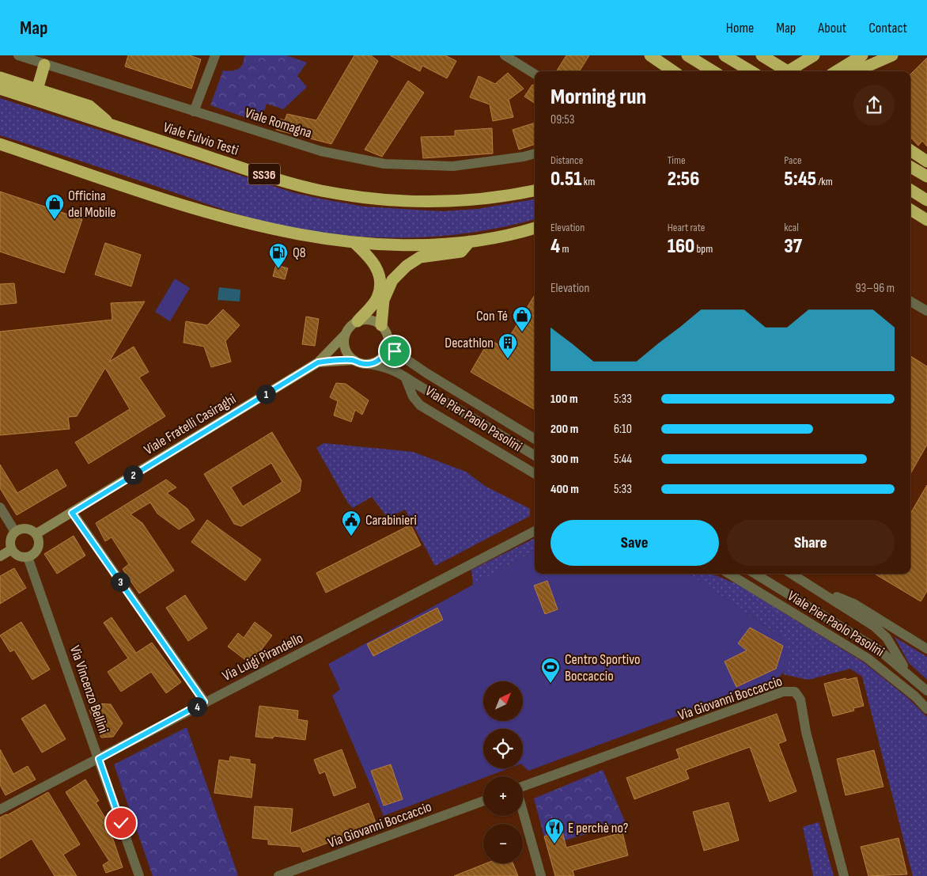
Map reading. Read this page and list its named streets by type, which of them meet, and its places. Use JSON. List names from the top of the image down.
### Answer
{
  "streets": {
    "highway": ["Viale Fulvio Testi", "SS36"],
    "street": [
      "Viale Romagna",
      "Viale Pier Paolo Pasolini",
      "Viale Fratelli Casiraghi",
      "Via Luigi Pirandello",
      "Via Vincenzo Bellini",
      "Via Giovanni Boccaccio"
    ]
  },
  "crossings": [
    ["Viale Pier Paolo Pasolini", "Viale Fratelli Casiraghi"],
    ["Viale Fratelli Casiraghi", "Via Vincenzo Bellini"],
    ["Via Luigi Pirandello", "Via Vincenzo Bellini"]
  ],
  "places": {
    "shop": ["Officina del Mobile", "Con Té"],
    "fuel station": ["Q8"],
    "building": ["Decathlon"],
    "public building": ["Carabinieri"],
    "sports": ["Centro Sportivo Boccaccio"],
    "restaurant": ["E perchè no?"]
  },
  "north": "top right",
  "page": {
    "header": "Map",
    "nav": [
      "Home",
      "Map",
      "About",
      "Contact"
    ],
    "heading": ["Morning run", "09:53"],
    "stats": [
      ["Distance", "0.51 km"],
      ["Time", "2:56"],
      ["Pace", "5:45 /km"],
      ["Elevation", "4 m"],
      ["Heart rate", "160 bpm"],
      ["kcal", "37"]
    ],
    "chart": ["Elevation", "93–96 m"],
    "list": [
      {
        "name": "100 m",
        "note": "5:33"
      },
      {
        "name": "200 m",
        "note": "6:10"
      },
      {
        "name": "300 m",
        "note": "5:44"
      },
      {
        "name": "400 m",
        "note": "5:33"
      }
    ],
    "pins": [
      "1",
      "2",
      "3",
      "4"
    ],
    "buttons": ["Save", "Share"],
    "map_buttons": ["+", "−"]
  }
}
